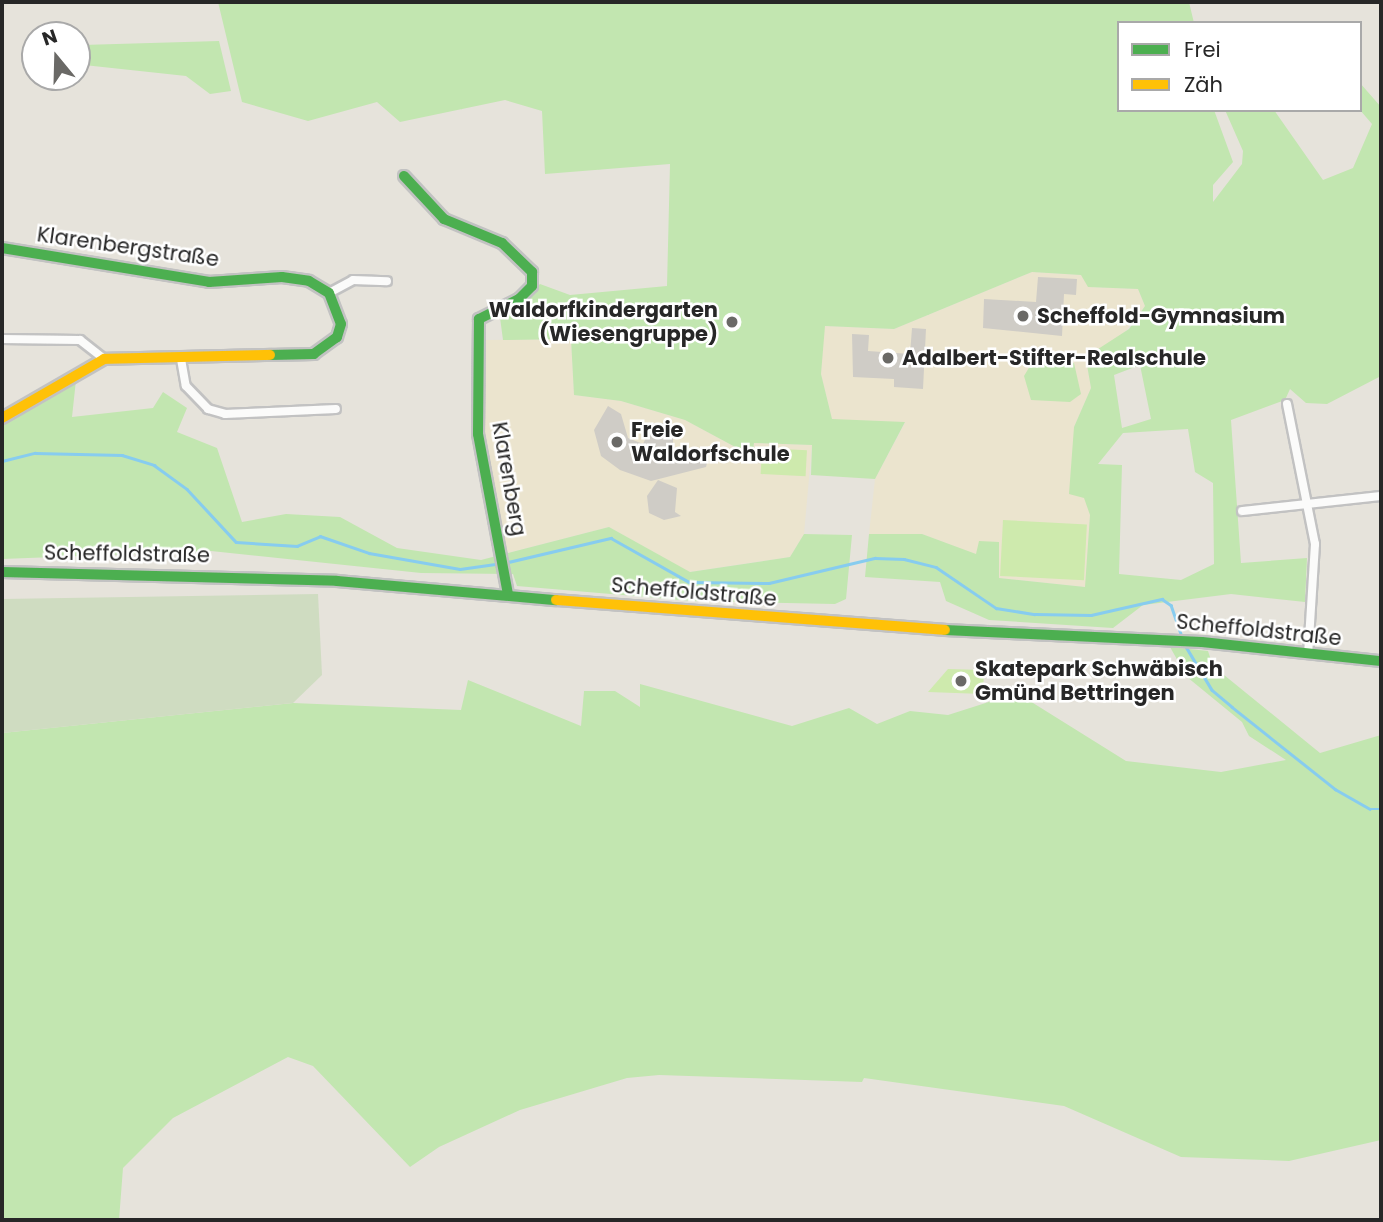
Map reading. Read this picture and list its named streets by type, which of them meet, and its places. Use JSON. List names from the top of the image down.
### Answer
{
  "streets": {
    "main road": ["Klarenbergstraße", "Klarenberg", "Scheffoldstraße"]
  },
  "crossings": [
    ["Klarenberg", "Scheffoldstraße"]
  ],
  "places": [
    "Scheffold-Gymnasium",
    "Waldorfkindergarten (Wiesengruppe)",
    "Adalbert-Stifter-Realschule",
    "Freie Waldorfschule",
    "Skatepark Schwäbisch Gmünd Bettringen"
  ],
  "legend": ["Frei", "Zäh"],
  "north": "top"
}
